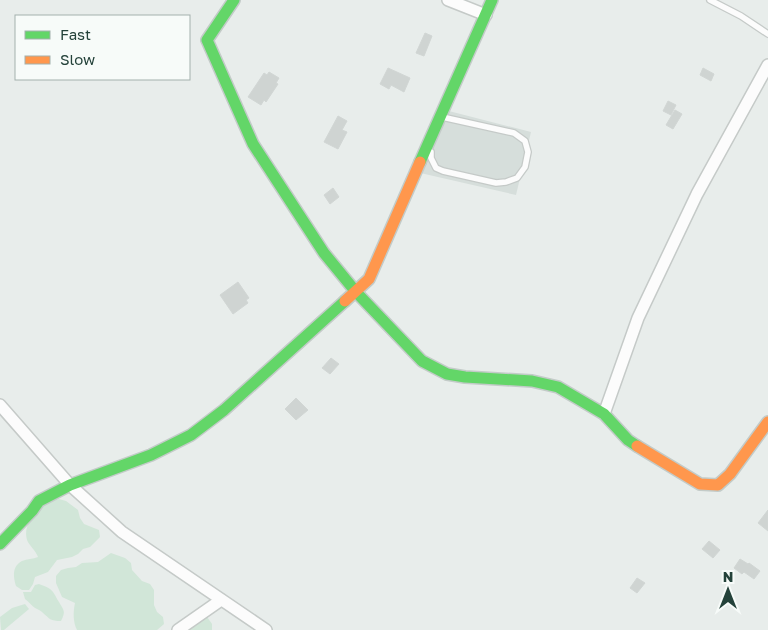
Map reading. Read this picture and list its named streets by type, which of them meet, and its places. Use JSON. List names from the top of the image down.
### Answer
{
  "legend": ["Fast", "Slow"],
  "north": "top"
}
